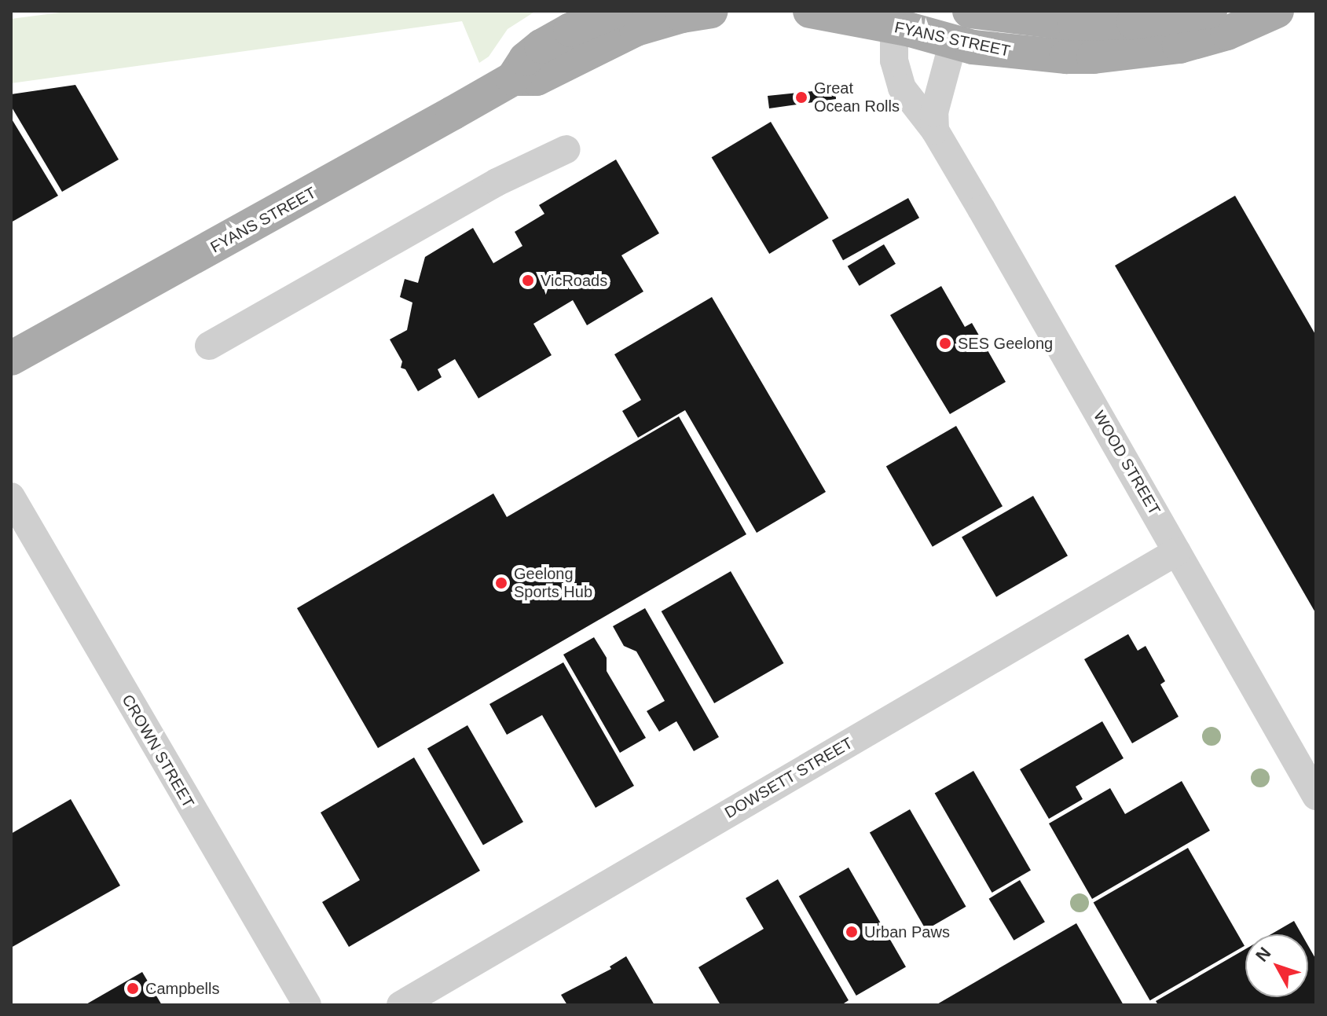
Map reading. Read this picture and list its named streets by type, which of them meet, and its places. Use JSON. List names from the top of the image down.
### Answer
{
  "streets": {
    "main road": ["FYANS STREET"],
    "street": ["WOOD STREET", "CROWN STREET", "DOWSETT STREET"]
  },
  "crossings": [
    ["FYANS STREET", "WOOD STREET"],
    ["WOOD STREET", "DOWSETT STREET"]
  ],
  "places": [
    "Great Ocean Rolls",
    "VicRoads",
    "SES Geelong",
    "Geelong Sports Hub",
    "Urban Paws",
    "Campbells"
  ],
  "north": "top left"
}
